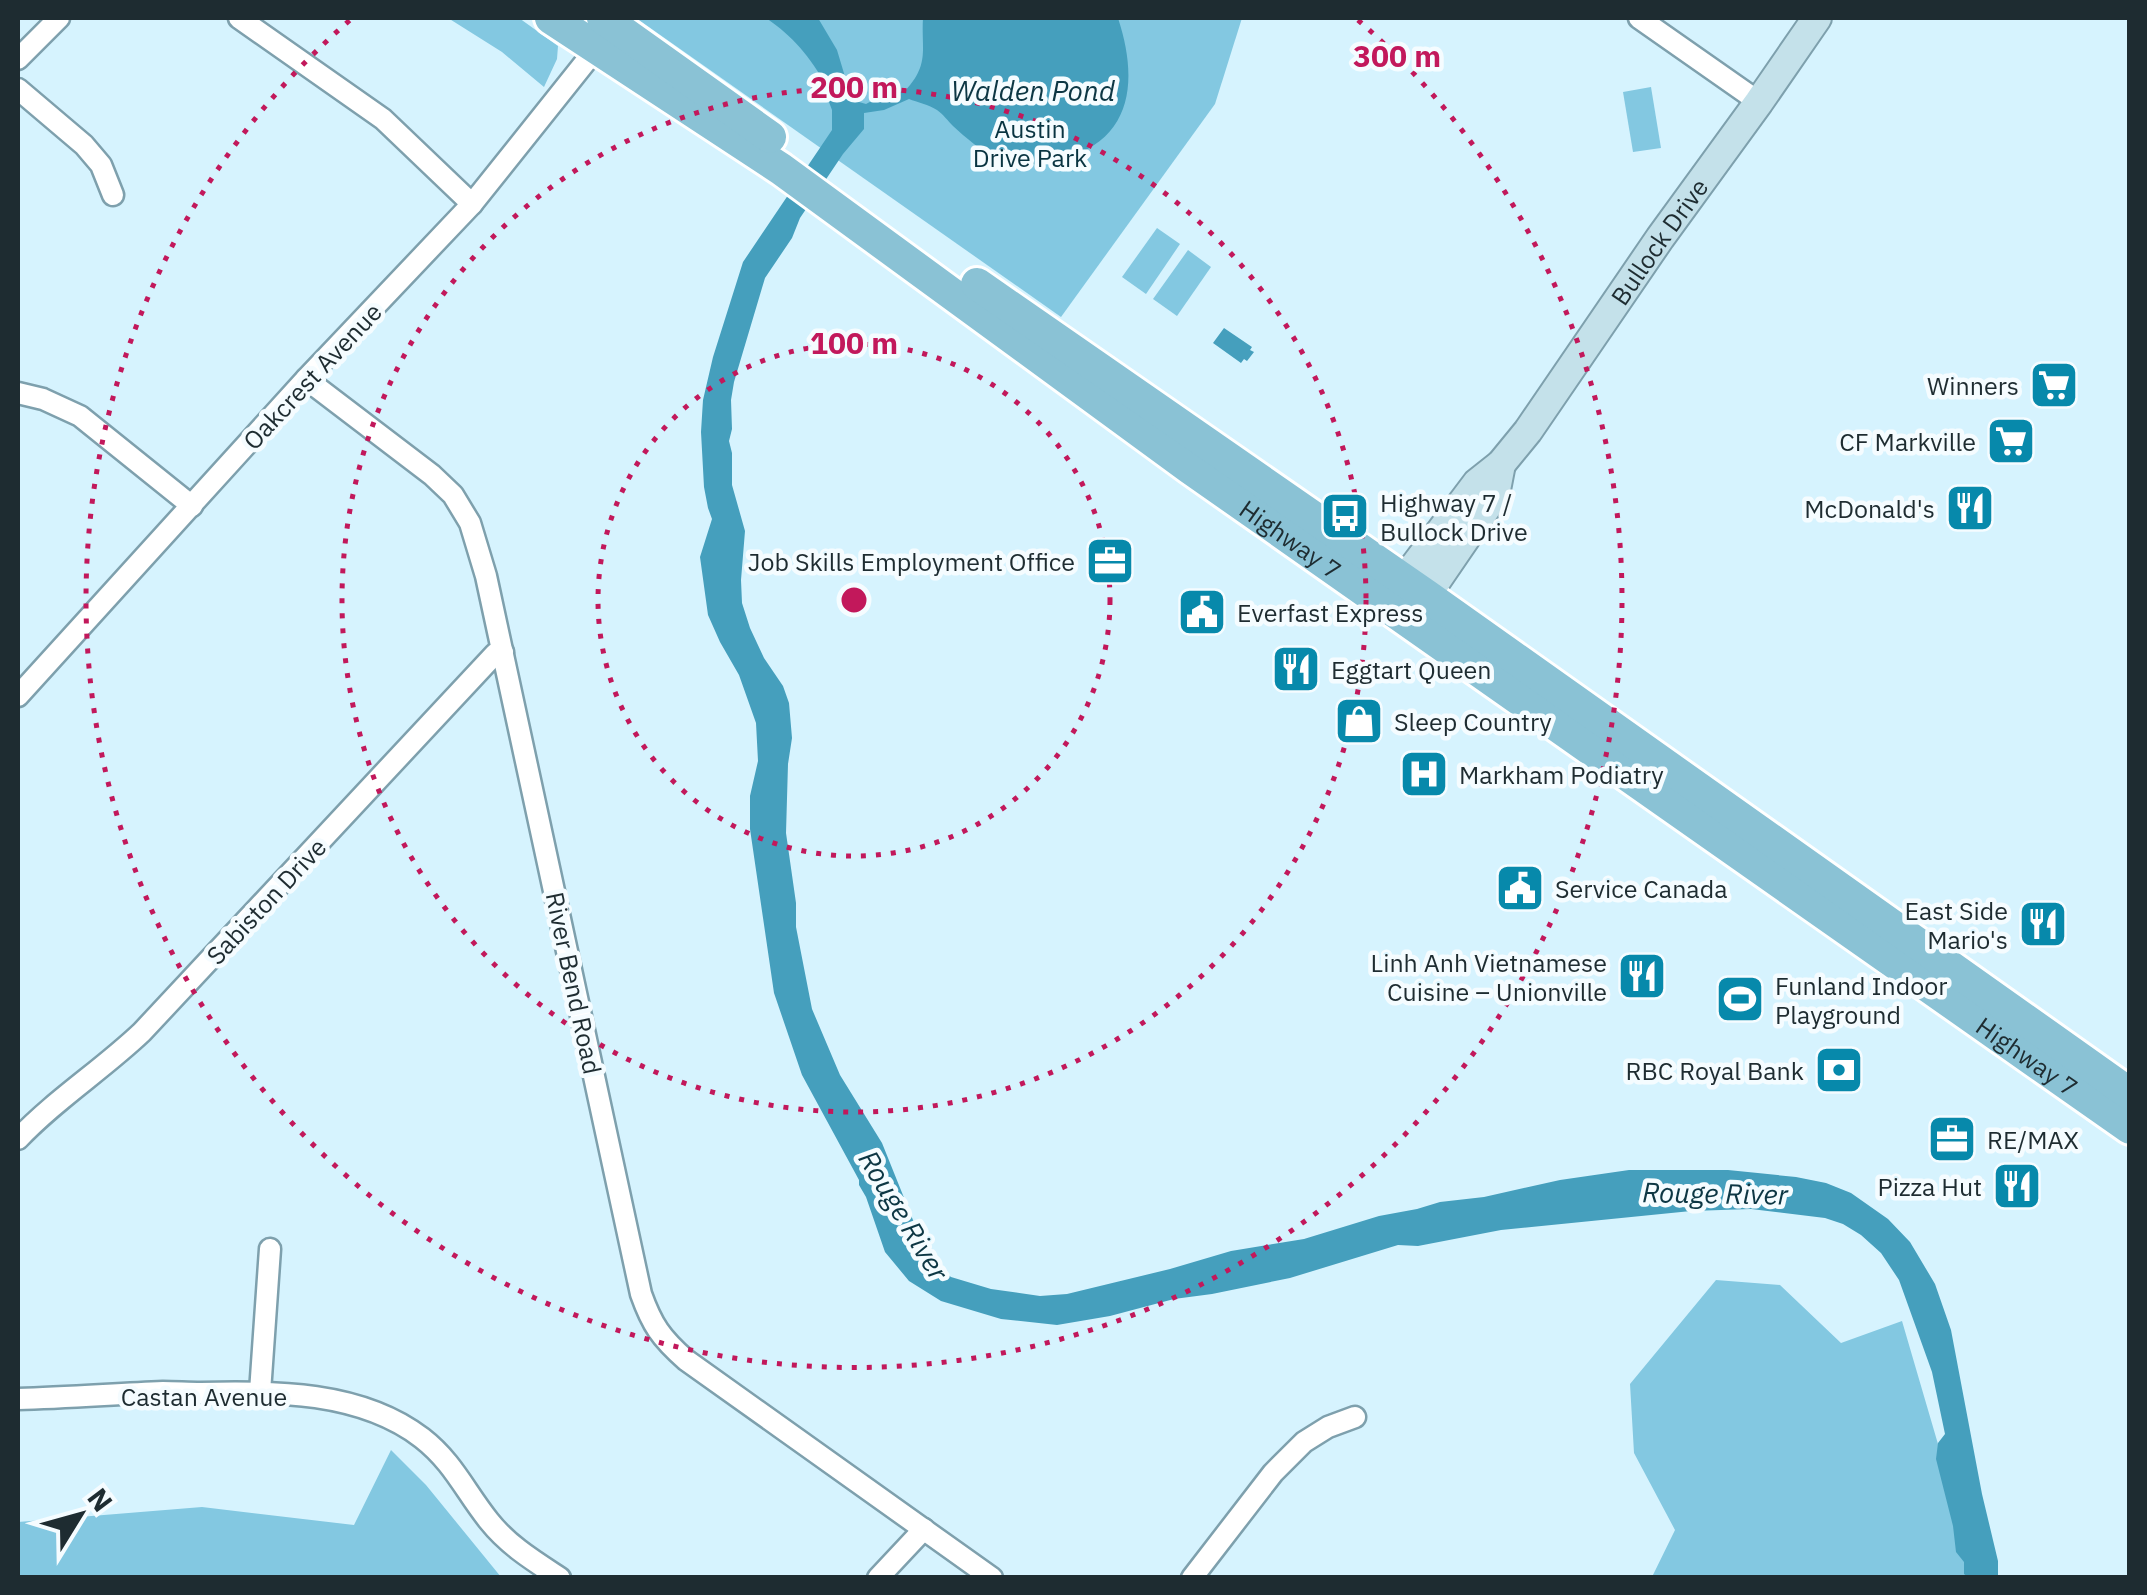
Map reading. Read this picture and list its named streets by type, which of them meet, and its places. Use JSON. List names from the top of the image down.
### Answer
{
  "streets": {
    "main road": ["Highway 7"],
    "street": [
      "Bullock Drive",
      "Oakcrest Avenue",
      "Sabiston Drive",
      "River Bend Road",
      "Castan Avenue"
    ]
  },
  "crossings": [
    ["Bullock Drive", "Highway 7"],
    ["Oakcrest Avenue", "Highway 7"],
    ["Oakcrest Avenue", "River Bend Road"],
    ["Sabiston Drive", "River Bend Road"]
  ],
  "water": ["Walden Pond", "Rouge River"],
  "parks": ["Austin Drive Park"],
  "places": {
    "supermarket": ["Winners", "CF Markville"],
    "restaurant": [
      "McDonald's",
      "Eggtart Queen",
      "East Side Mario's",
      "Linh Anh Vietnamese Cuisine – Unionville",
      "Pizza Hut"
    ],
    "bus stop": ["Highway 7 / Bullock Drive"],
    "office": ["Job Skills Employment Office", "RE/MAX"],
    "public building": ["Everfast Express", "Service Canada"],
    "shop": ["Sleep Country"],
    "hospital": ["Markham Podiatry"],
    "sports": ["Funland Indoor Playground"],
    "bank": ["RBC Royal Bank"]
  },
  "north": "top right",
  "rings": ["300 m", "200 m", "100 m"]
}
